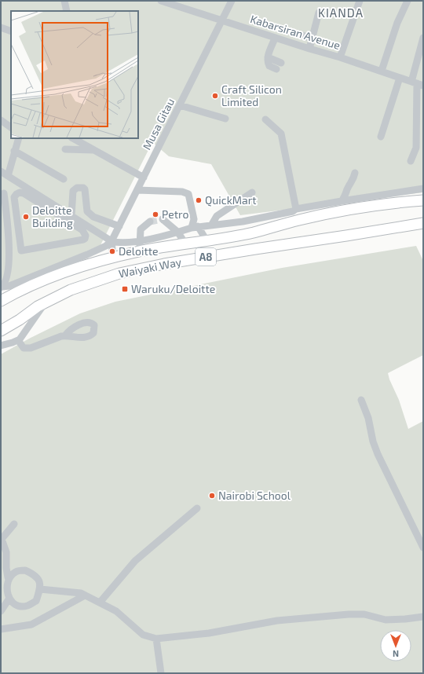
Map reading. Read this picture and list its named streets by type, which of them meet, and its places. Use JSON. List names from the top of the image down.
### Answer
{
  "streets": {
    "highway": ["A8", "Waiyaki Way"],
    "street": ["Kabarsiran Avenue", "Musa Gitau"]
  },
  "crossings": [
    ["Kabarsiran Avenue", "Musa Gitau"]
  ],
  "districts": ["KIANDA"],
  "places": {
    "other": [
      "Craft Silicon Limited",
      "QuickMart",
      "Petro",
      "Deloitte Building",
      "Deloitte",
      "Nairobi School"
    ],
    "transit": ["Waruku/Deloitte"]
  },
  "north": "bottom"
}
